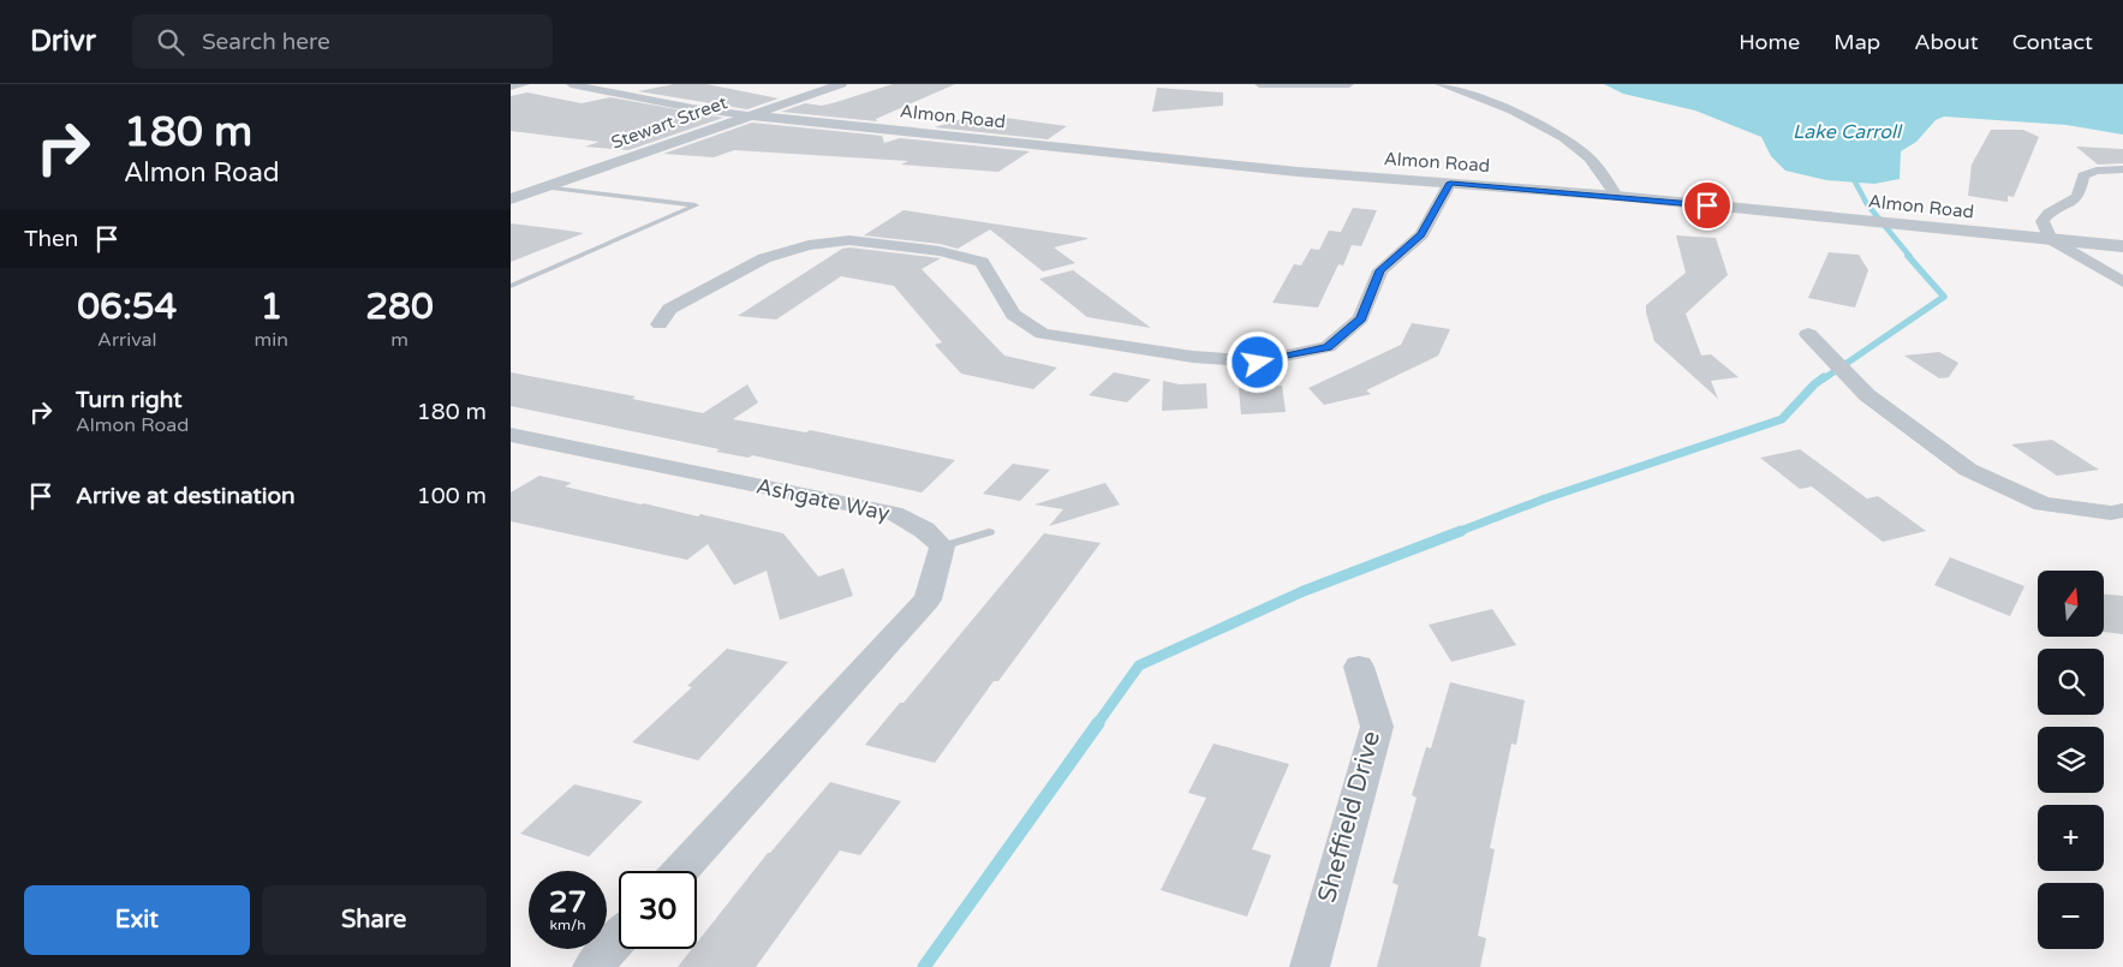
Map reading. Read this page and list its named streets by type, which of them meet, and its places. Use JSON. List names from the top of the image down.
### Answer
{
  "streets": {
    "street": [
      "Almon Road",
      "Stewart Street",
      "Ashgate Way",
      "Sheffield Drive"
    ]
  },
  "crossings": [
    ["Almon Road", "Stewart Street"]
  ],
  "water": ["Lake Carroll"],
  "north": "top",
  "page": {
    "header": "Drivr",
    "search": "Search here",
    "nav": [
      "Home",
      "Map",
      "About",
      "Contact"
    ],
    "turn": ["180 m", "Almon Road"],
    "then": "Then",
    "eta": [
      "06:54",
      "Arrival",
      "1",
      "min",
      "280",
      "m"
    ],
    "list": [
      {
        "name": "Turn right",
        "note": "Almon Road",
        "value": "180 m"
      },
      {
        "name": "Arrive at destination",
        "value": "100 m"
      }
    ],
    "map_buttons": ["+", "−"],
    "speed": "27 km/h",
    "limit": "30",
    "buttons": ["Exit", "Share"]
  }
}
